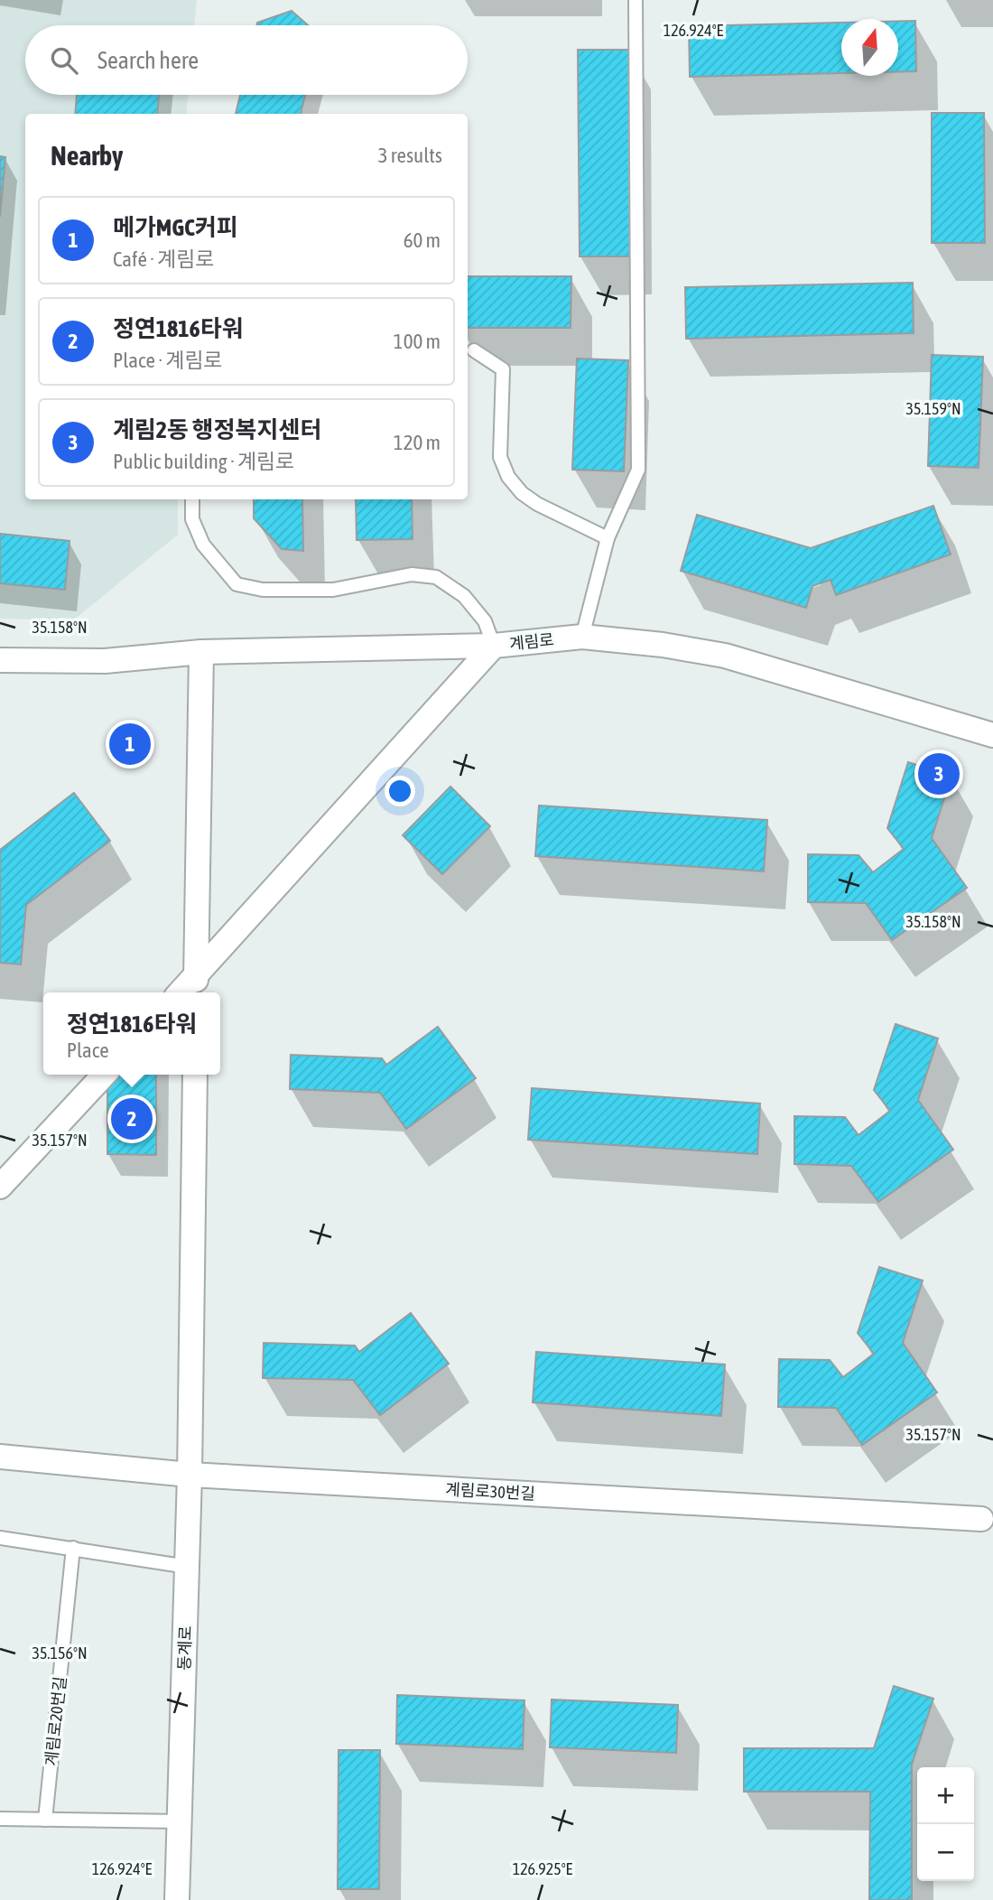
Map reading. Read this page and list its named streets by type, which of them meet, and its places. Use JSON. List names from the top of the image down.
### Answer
{
  "streets": {
    "street": ["계림로", "계림로30번길", "동계로"],
    "lane": ["계림로20번길"]
  },
  "crossings": [
    ["계림로30번길", "동계로"]
  ],
  "north": "top",
  "page": {
    "search": "Search here",
    "heading": ["Nearby", "3 results"],
    "list": [
      {
        "mark": "1",
        "name": "메가MGC커피",
        "note": "Café · 계림로",
        "value": "60 m"
      },
      {
        "mark": "2",
        "name": "정연1816타워",
        "note": "Place · 계림로",
        "value": "100 m"
      },
      {
        "mark": "3",
        "name": "계림2동 행정복지센터",
        "note": "Public building · 계림로",
        "value": "120 m"
      }
    ],
    "pins": ["1", "3", "2"],
    "popup": ["정연1816타워", "Place"],
    "map_buttons": ["+", "−"]
  },
  "coordinates": [
    "126.924°E",
    "35.159°N",
    "35.158°N",
    "35.157°N",
    "35.156°N",
    "126.925°E"
  ]
}
